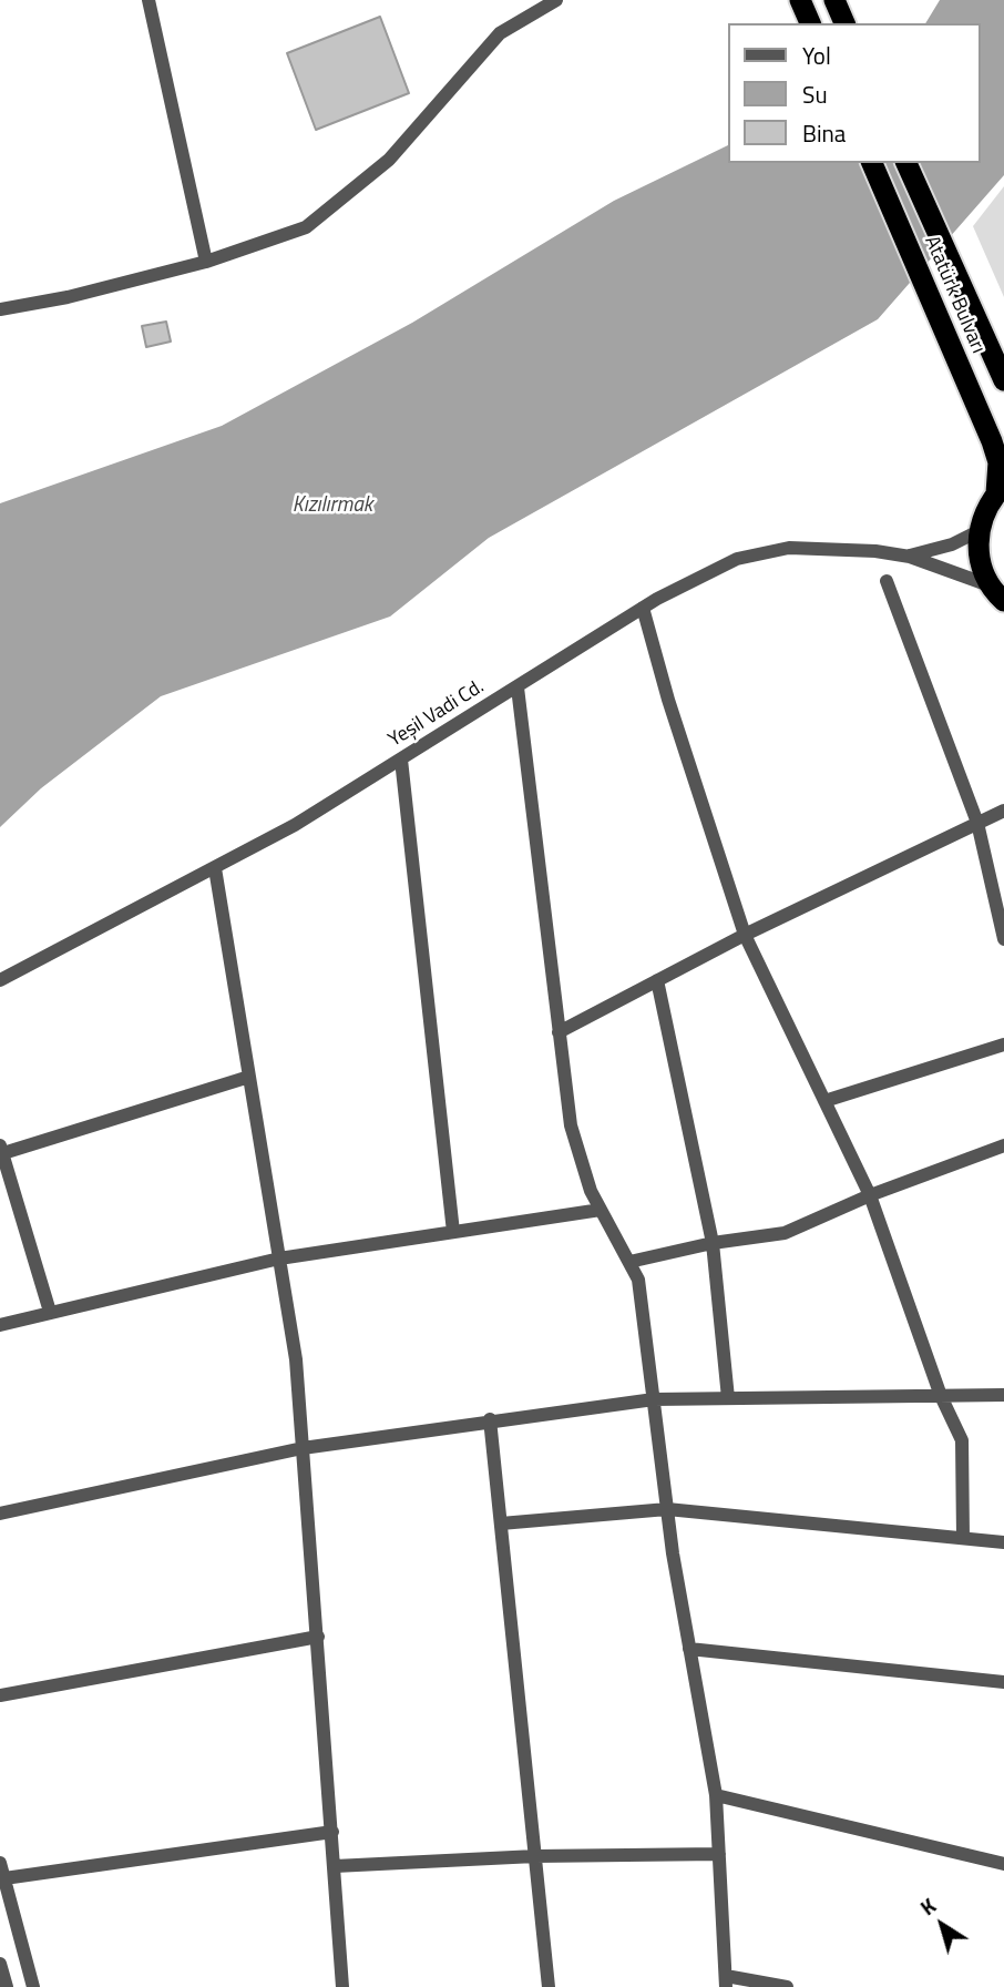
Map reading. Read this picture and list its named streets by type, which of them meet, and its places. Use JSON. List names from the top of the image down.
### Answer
{
  "streets": {
    "highway": ["Atatürk Bulvarı"],
    "street": ["Yeşil Vadi Cd."]
  },
  "water": ["Kızılırmak"],
  "legend": ["Yol", "Su", "Bina"],
  "north": "top left"
}
